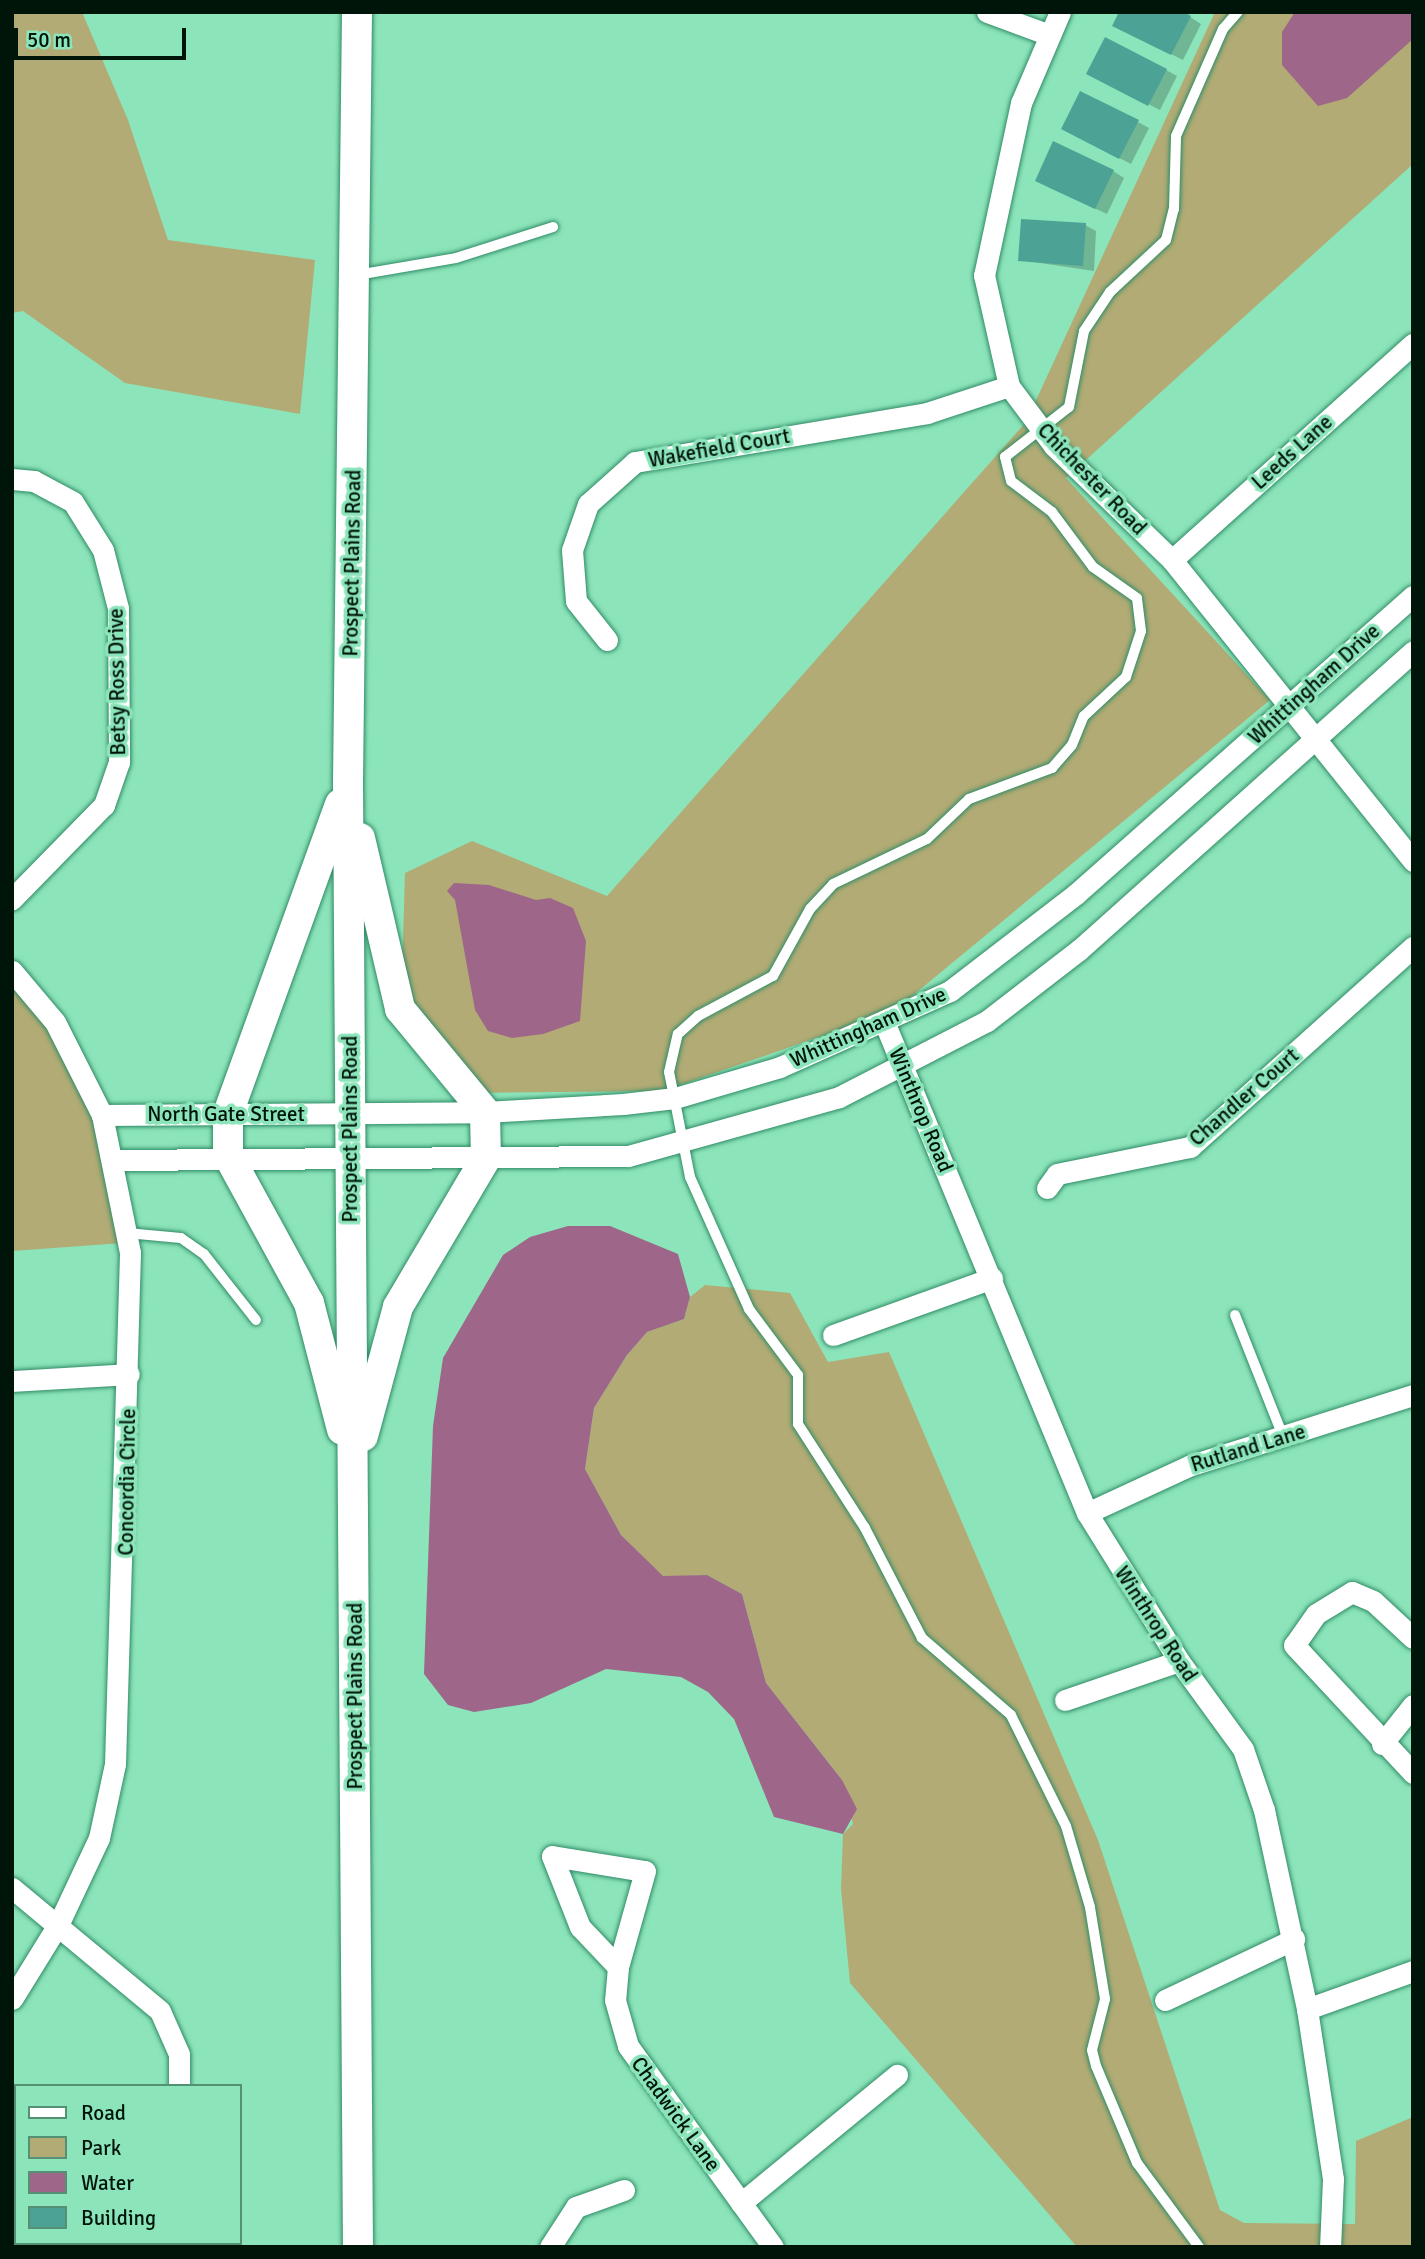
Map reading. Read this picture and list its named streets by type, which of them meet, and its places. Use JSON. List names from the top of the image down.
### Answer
{
  "streets": {
    "street": [
      "Wakefield Court",
      "Leeds Lane",
      "Chichester Road",
      "Prospect Plains Road",
      "Betsy Ross Drive",
      "Whittingham Drive",
      "Chandler Court",
      "Winthrop Road",
      "North Gate Street",
      "Rutland Lane",
      "Concordia Circle",
      "Chadwick Lane"
    ]
  },
  "crossings": [
    ["Wakefield Court", "Chichester Road"],
    ["Leeds Lane", "Chichester Road"],
    ["Chichester Road", "Whittingham Drive"],
    ["Prospect Plains Road", "Whittingham Drive"],
    ["Prospect Plains Road", "North Gate Street"],
    ["Whittingham Drive", "Winthrop Road"],
    ["Whittingham Drive", "North Gate Street"],
    ["Winthrop Road", "Rutland Lane"],
    ["North Gate Street", "Concordia Circle"]
  ],
  "legend": [
    "Road",
    "Park",
    "Water",
    "Building"
  ],
  "scale_bar": "50 m"
}
